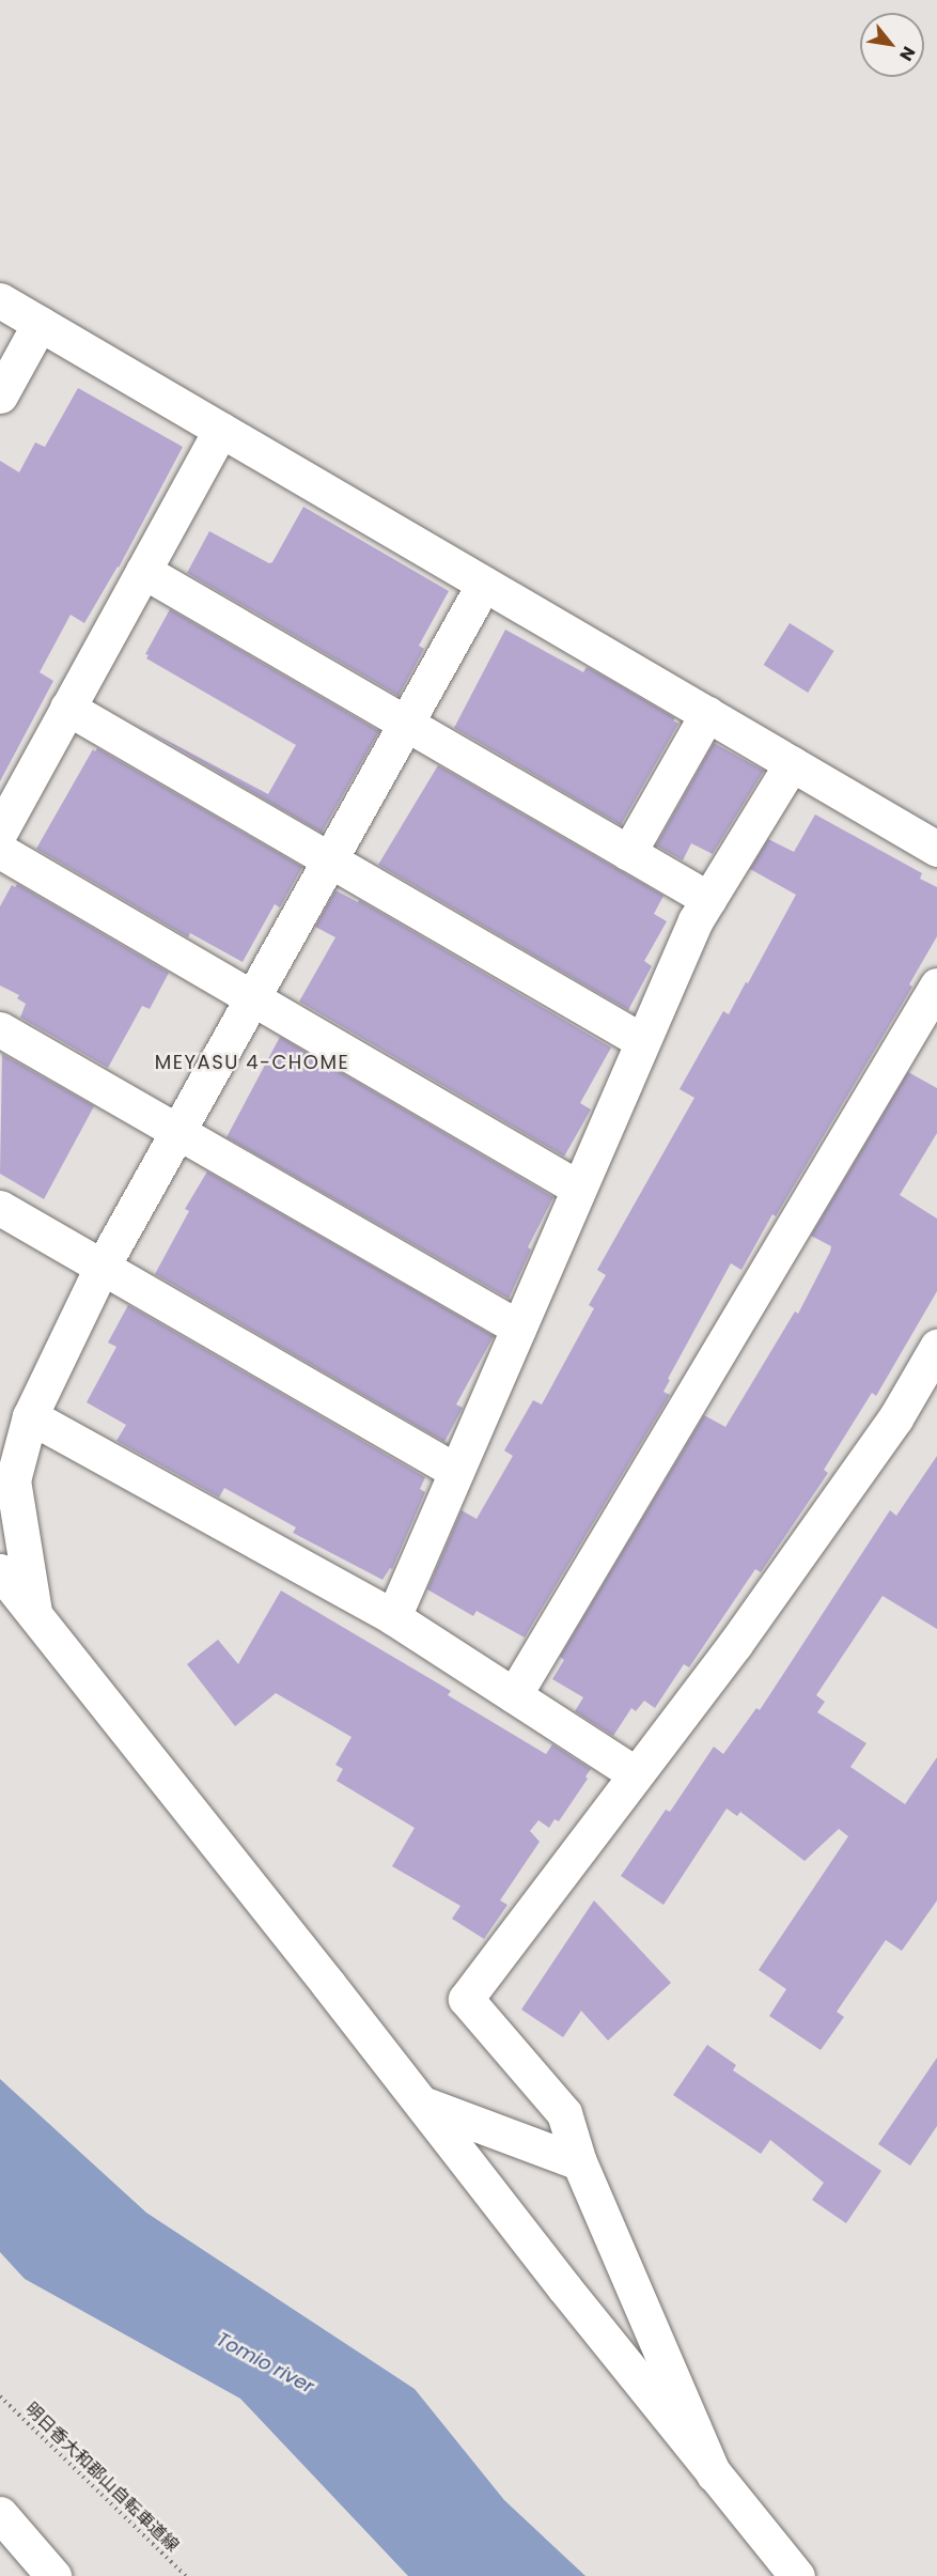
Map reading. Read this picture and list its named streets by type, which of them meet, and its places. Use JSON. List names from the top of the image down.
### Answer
{
  "streets": {
    "path": ["明日香大和郡山自転車道線"]
  },
  "districts": ["MEYASU 4-CHOME"],
  "water": ["Tomio river"],
  "north": "bottom right"
}
